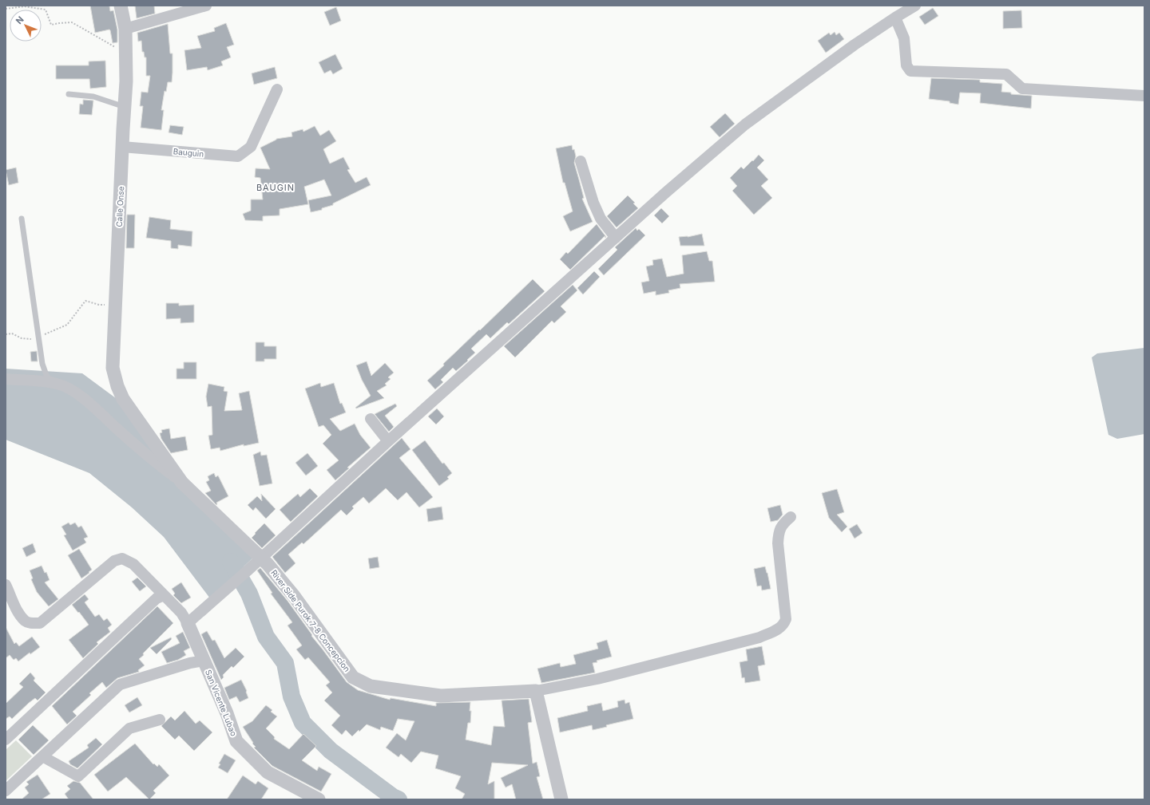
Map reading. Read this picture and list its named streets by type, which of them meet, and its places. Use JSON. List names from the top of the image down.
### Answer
{
  "streets": {
    "street": [
      "Bauguin",
      "Calle Onse",
      "River Side Purok 7-8 Concepcion",
      "San Vicente Lubao"
    ]
  },
  "crossings": [
    ["Bauguin", "Calle Onse"],
    ["Calle Onse", "River Side Purok 7-8 Concepcion"]
  ],
  "districts": ["BAUGIN"],
  "north": "top left"
}
